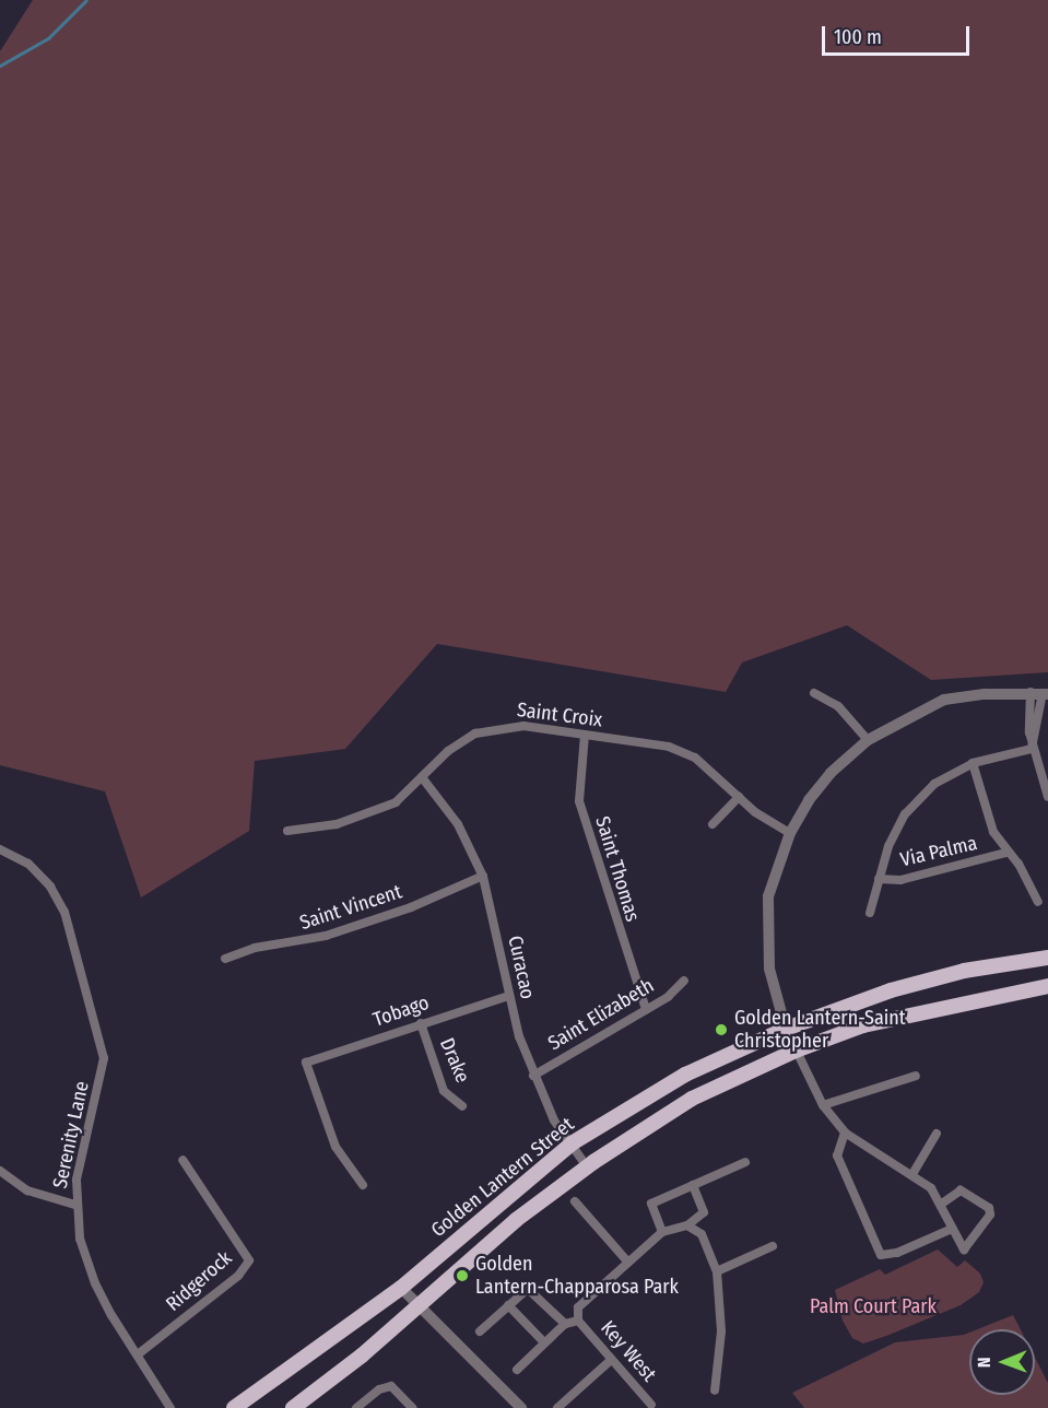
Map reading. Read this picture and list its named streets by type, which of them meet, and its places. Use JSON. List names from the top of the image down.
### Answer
{
  "streets": {
    "main road": ["Golden Lantern Street"],
    "street": [
      "Saint Croix",
      "Via Palma",
      "Saint Thomas",
      "Saint Vincent",
      "Curacao",
      "Tobago",
      "Saint Elizabeth",
      "Drake",
      "Serenity Lane",
      "Ridgerock",
      "Key West"
    ]
  },
  "crossings": [
    ["Saint Croix", "Saint Thomas"],
    ["Saint Croix", "Curacao"],
    ["Saint Thomas", "Saint Elizabeth"],
    ["Saint Vincent", "Curacao"],
    ["Curacao", "Tobago"],
    ["Curacao", "Saint Elizabeth"],
    ["Curacao", "Golden Lantern Street"],
    ["Tobago", "Drake"],
    ["Serenity Lane", "Ridgerock"]
  ],
  "parks": ["Palm Court Park"],
  "places": ["Golden Lantern-Saint Christopher", "Golden Lantern-Chapparosa Park"],
  "scale_bar": "100 m",
  "north": "left"
}
